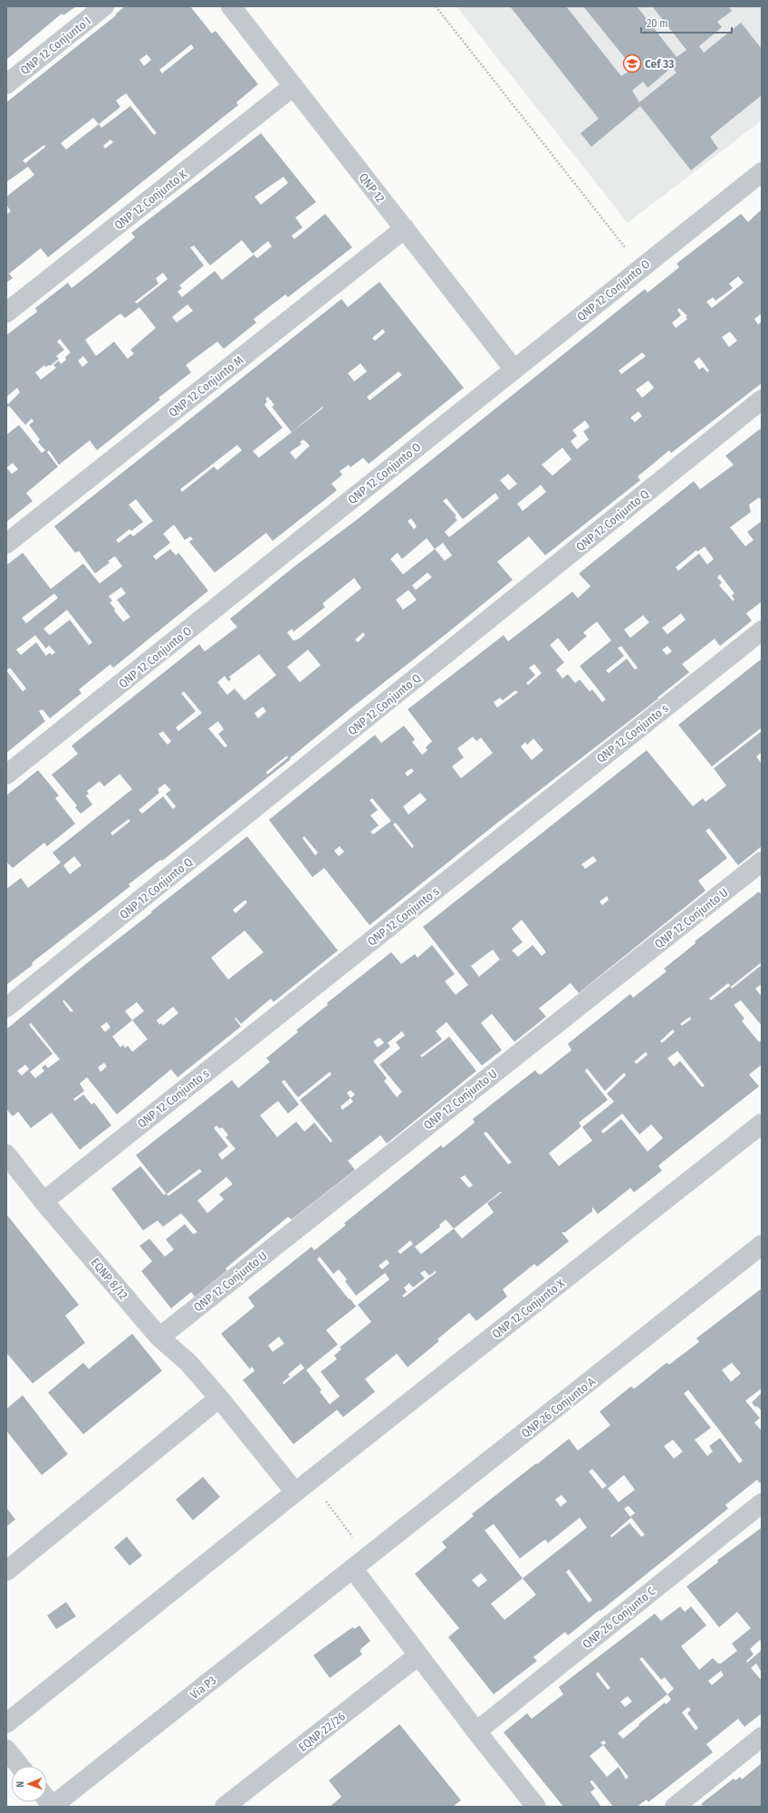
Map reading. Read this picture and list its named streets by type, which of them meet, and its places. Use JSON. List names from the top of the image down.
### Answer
{
  "streets": {
    "street": [
      "QNP 12 Conjunto I",
      "QNP 12",
      "QNP 12 Conjunto K",
      "QNP 12 Conjunto O",
      "QNP 12 Conjunto M",
      "QNP 12 Conjunto Q",
      "QNP 12 Conjunto s",
      "QNP 12 Conjunto U",
      "EQNP 8/12",
      "QNP 12 Conjunto X",
      "QNP 26 Conjunto A",
      "QNP 26 Conjunto C",
      "Via P3",
      "EQNP 22/26"
    ]
  },
  "crossings": [
    ["QNP 12", "QNP 12 Conjunto K"],
    ["QNP 12", "QNP 12 Conjunto O"],
    ["QNP 12", "QNP 12 Conjunto M"],
    ["QNP 12 Conjunto s", "EQNP 8/12"],
    ["QNP 12 Conjunto U", "EQNP 8/12"],
    ["EQNP 8/12", "QNP 12 Conjunto X"],
    ["QNP 26 Conjunto A", "Via P3"]
  ],
  "places": {
    "school or university": ["Cef 33"]
  },
  "scale_bar": "20 m",
  "north": "left"
}
